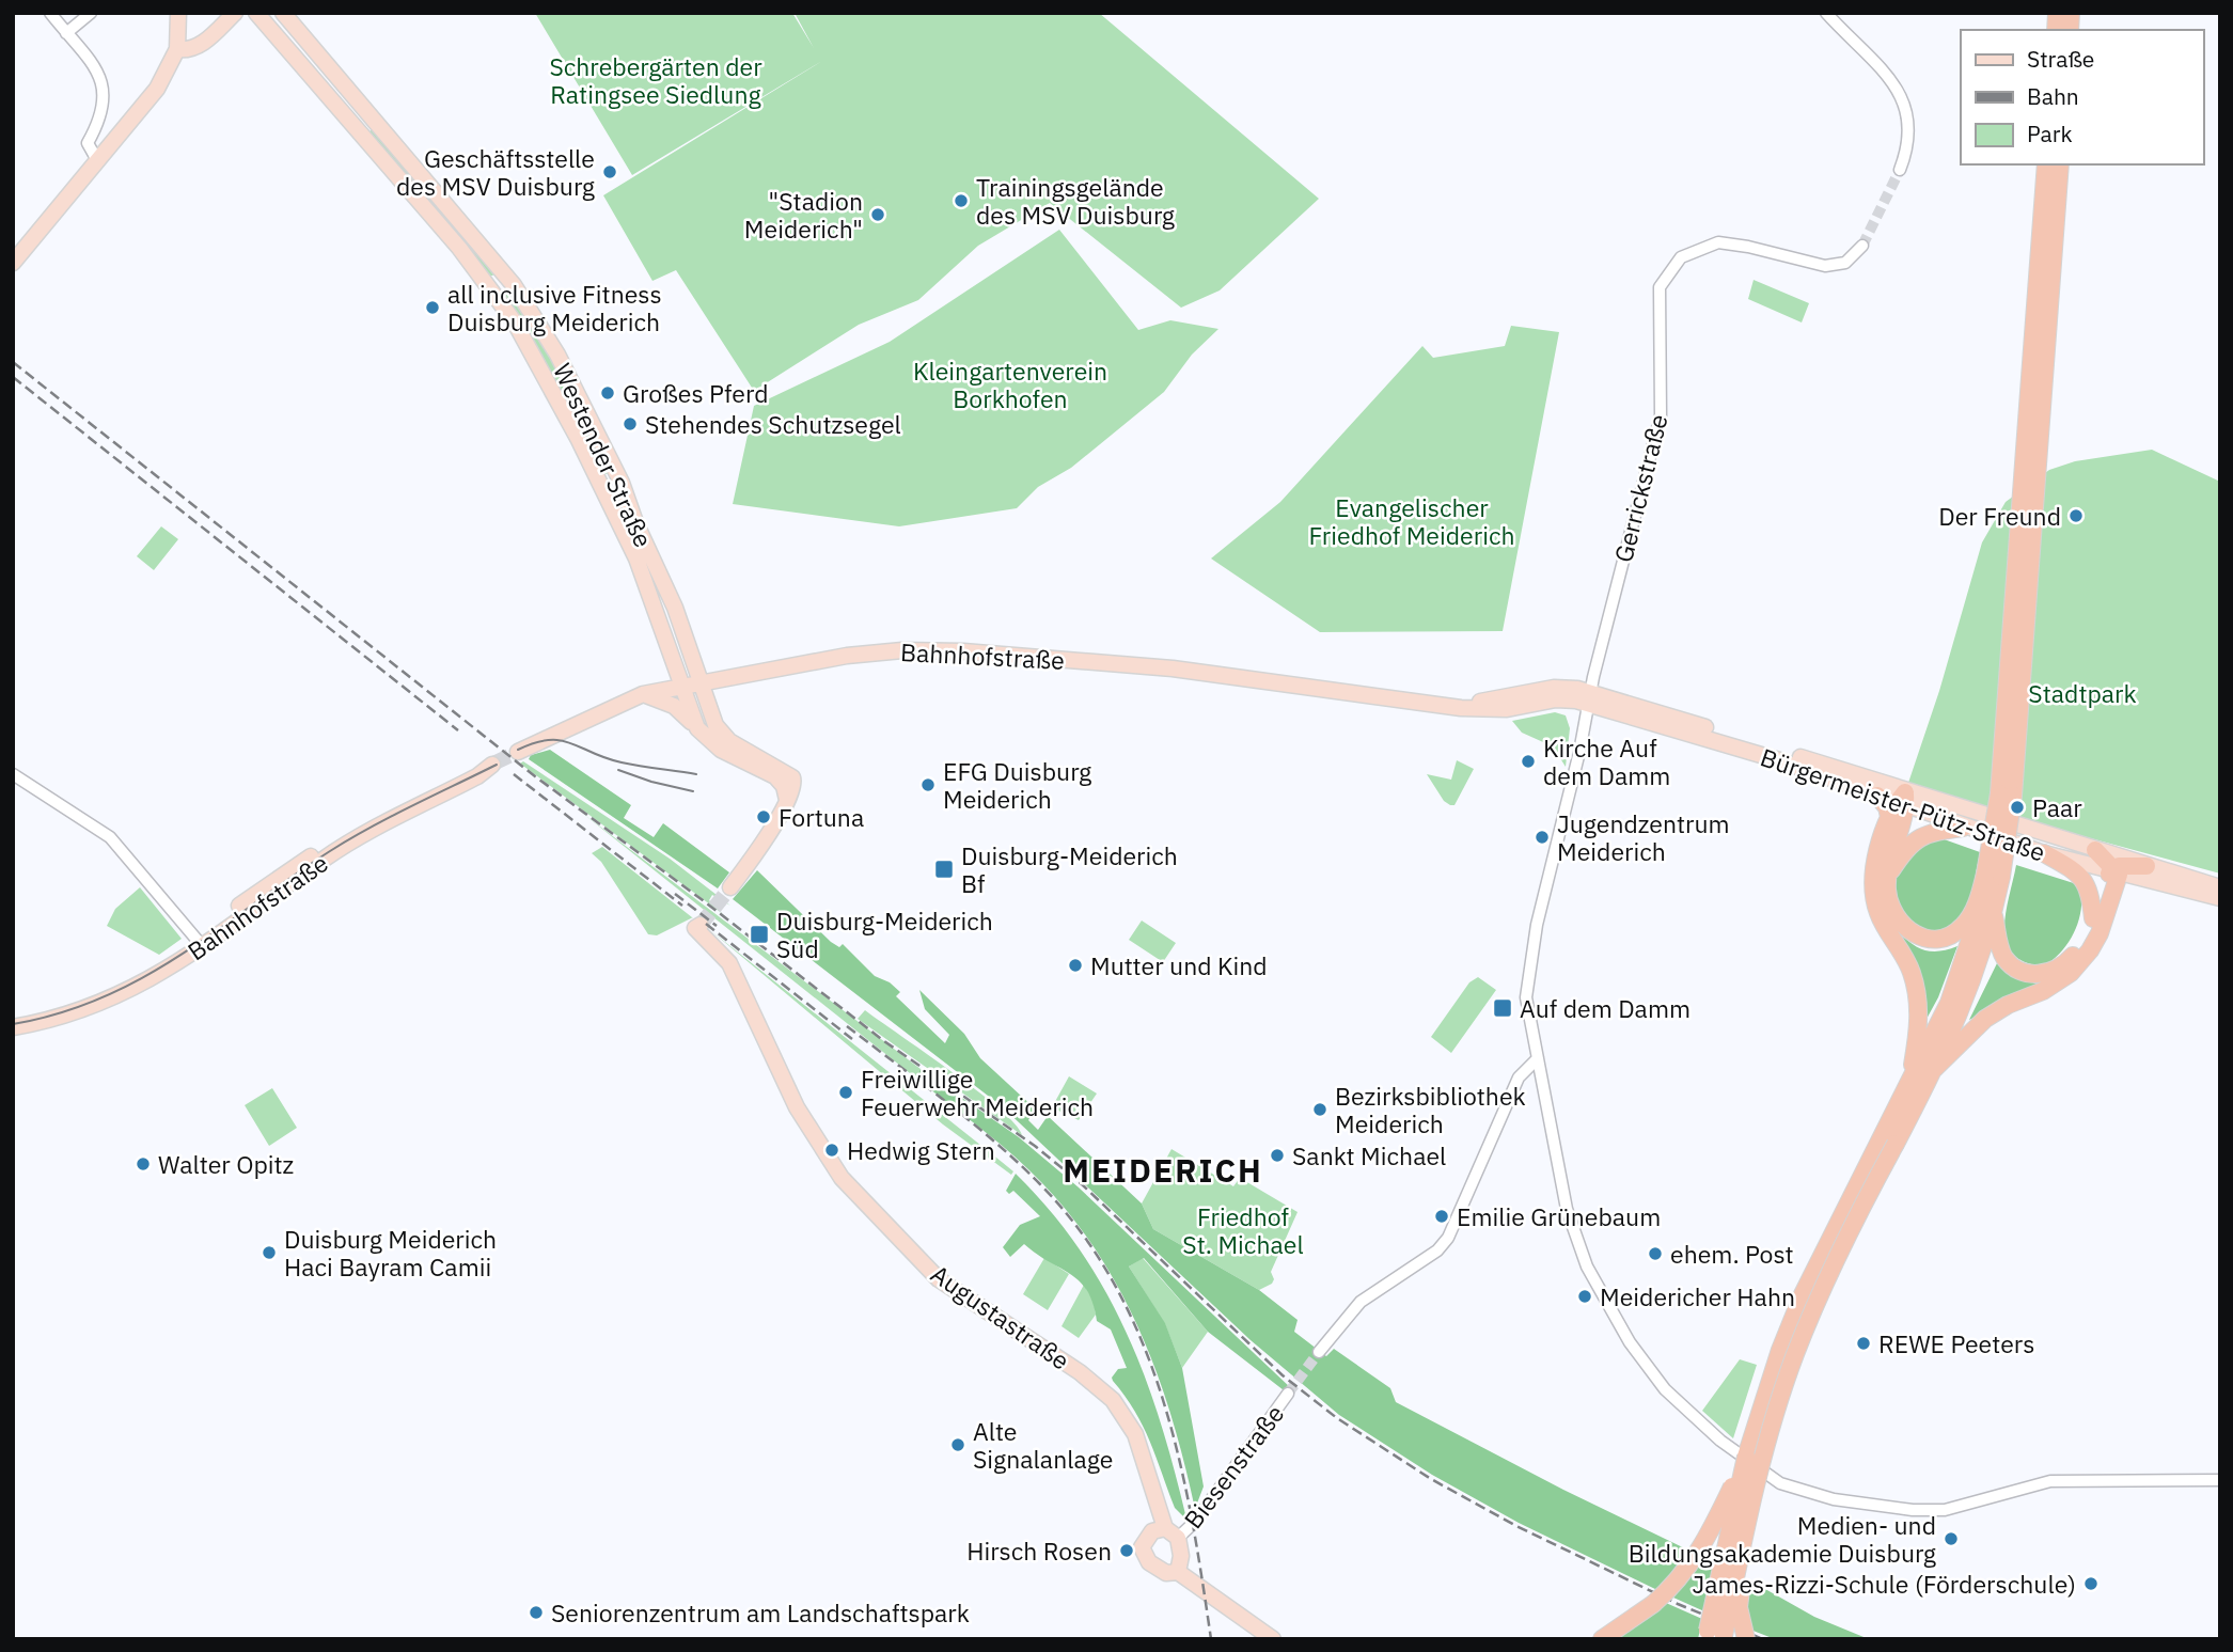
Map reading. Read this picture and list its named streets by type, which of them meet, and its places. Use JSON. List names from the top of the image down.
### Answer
{
  "streets": {
    "main road": [
      "Westender Straße",
      "Bahnhofstraße",
      "Bürgermeister-Pütz-Straße",
      "Augustastraße"
    ],
    "street": ["Gerrickstraße", "Biesenstraße"]
  },
  "crossings": [
    ["Westender Straße", "Bahnhofstraße"],
    ["Gerrickstraße", "Bahnhofstraße"],
    ["Gerrickstraße", "Bürgermeister-Pütz-Straße"],
    ["Bahnhofstraße", "Bürgermeister-Pütz-Straße"],
    ["Augustastraße", "Biesenstraße"]
  ],
  "districts": ["MEIDERICH"],
  "parks": [
    "Schrebergärten der Ratingsee Siedlung",
    "Kleingartenverein Borkhofen",
    "Evangelischer Friedhof Meiderich",
    "Stadtpark",
    "Friedhof St. Michael"
  ],
  "places": {
    "other": [
      "Geschäftsstelle des MSV Duisburg",
      "Trainingsgelände des MSV Duisburg",
      "\"Stadion Meiderich\"",
      "all inclusive Fitness Duisburg Meiderich",
      "Großes Pferd",
      "Stehendes Schutzsegel",
      "Der Freund",
      "Kirche Auf dem Damm",
      "EFG Duisburg Meiderich",
      "Paar",
      "Fortuna",
      "Jugendzentrum Meiderich",
      "Mutter und Kind",
      "Freiwillige Feuerwehr Meiderich",
      "Bezirksbibliothek Meiderich",
      "Hedwig Stern",
      "Sankt Michael",
      "Walter Opitz",
      "Emilie Grünebaum",
      "Duisburg Meiderich Haci Bayram Camii",
      "ehem. Post",
      "Meidericher Hahn",
      "REWE Peeters",
      "Alte Signalanlage",
      "Medien- und Bildungsakademie Duisburg",
      "Hirsch Rosen",
      "James-Rizzi-Schule (Förderschule)",
      "Seniorenzentrum am Landschaftspark"
    ],
    "transit": ["Duisburg-Meiderich Bf", "Duisburg-Meiderich Süd", "Auf dem Damm"]
  },
  "legend": ["Straße", "Bahn", "Park"]
}
